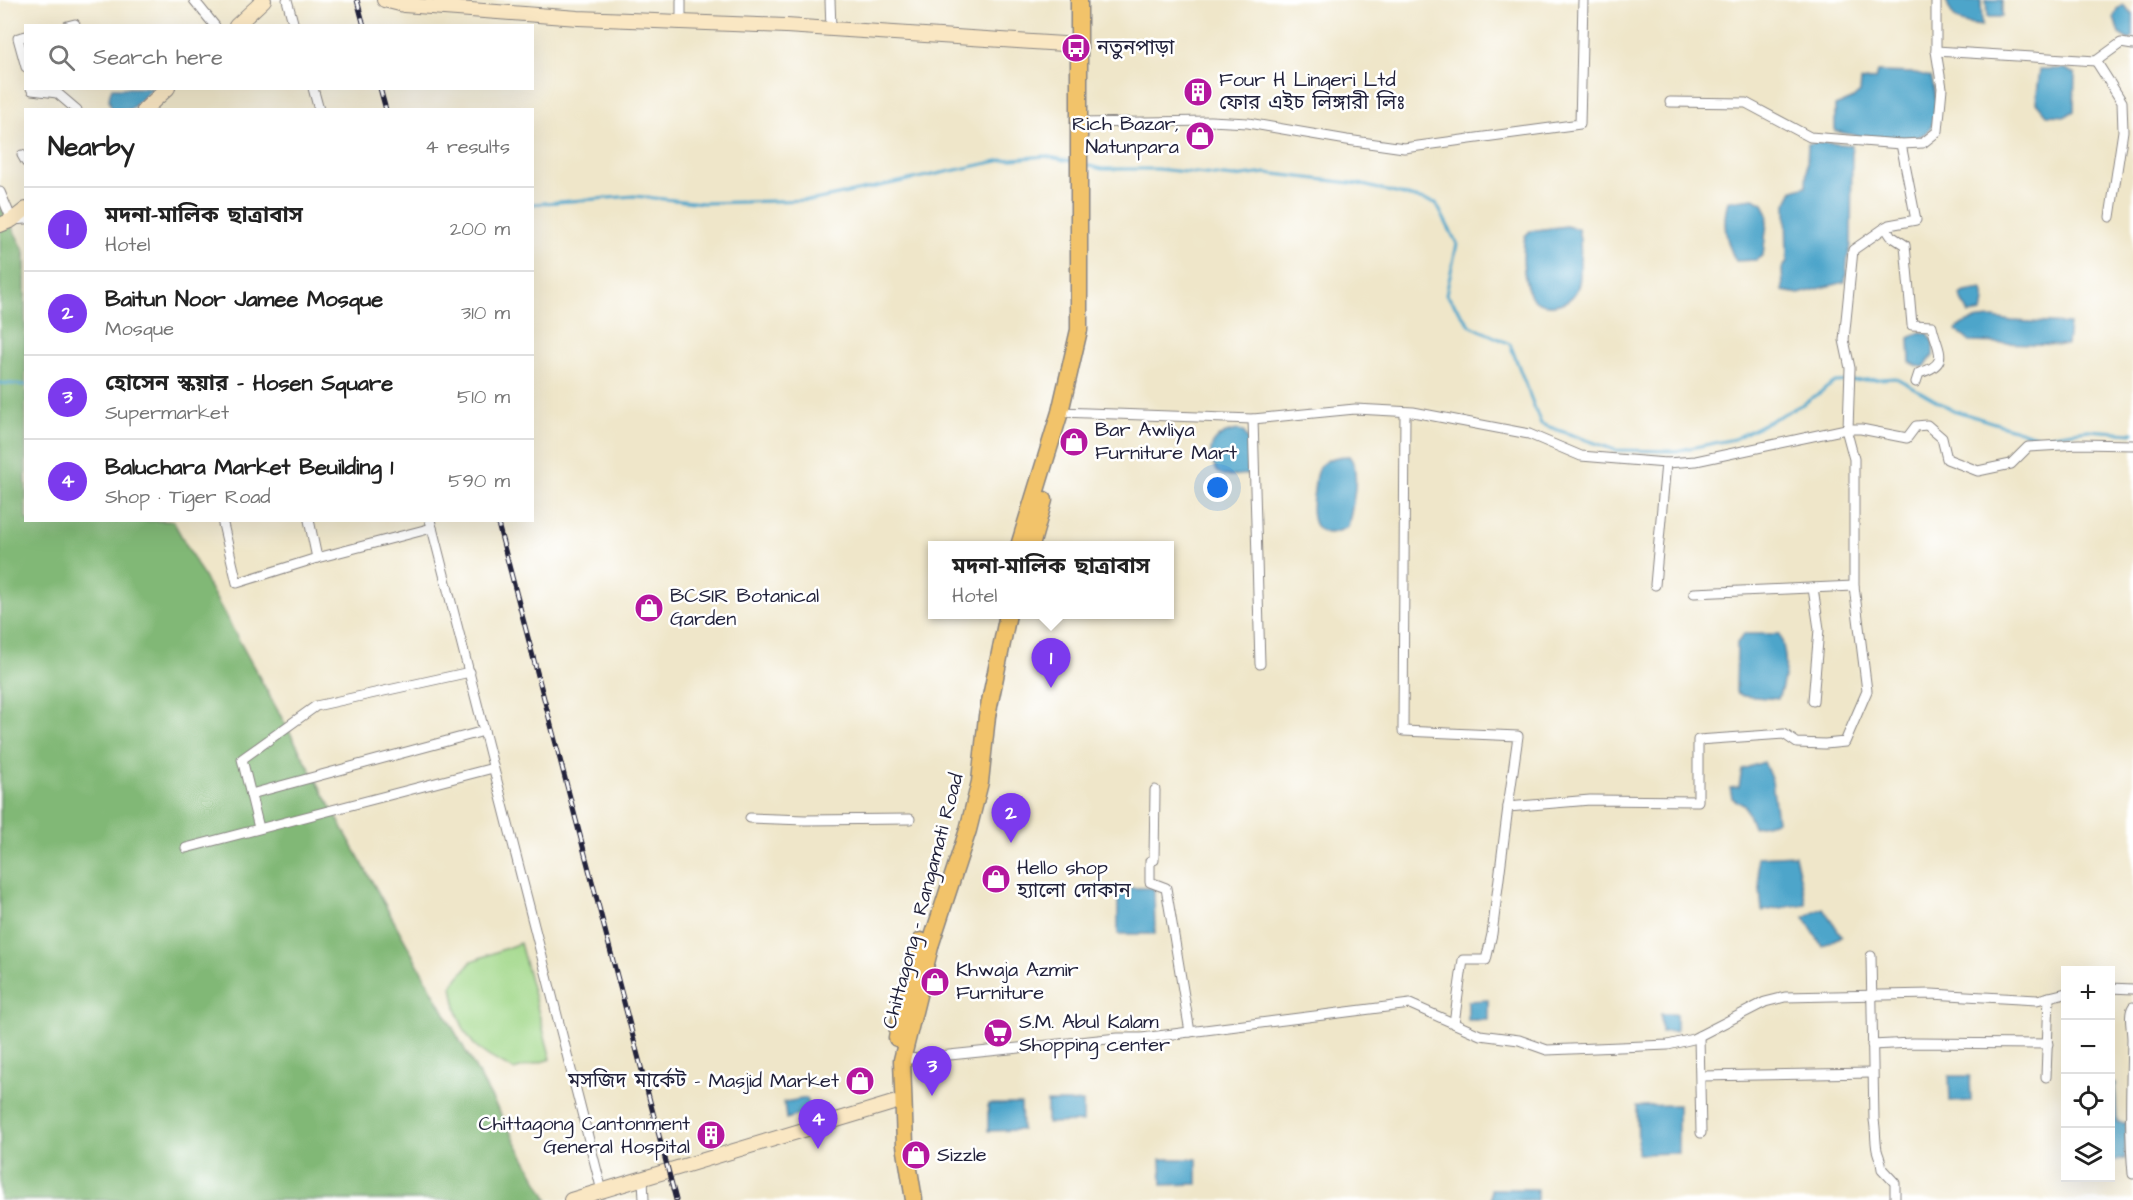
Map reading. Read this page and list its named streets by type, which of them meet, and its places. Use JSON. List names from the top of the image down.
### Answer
{
  "streets": {
    "highway": ["Chittagong - Rangamati Road"]
  },
  "places": {
    "bus stop": ["নতুনপাড়া"],
    "building": ["Four H Lingeri Ltd ফোর এইচ লিঙ্গারী লিঃ", "Chittagong Cantonment General Hospital"],
    "shop": [
      "Rich Bazar, Natunpara",
      "Bar Awliya Furniture Mart",
      "BCSIR Botanical Garden",
      "Hello shop হ্যালো দোকান",
      "Khwaja Azmir Furniture",
      "মসজিদ মার্কেট - Masjid Market",
      "Sizzle"
    ],
    "supermarket": ["S.M. Abul Kalam Shopping center"]
  },
  "page": {
    "search": "Search here",
    "heading": ["Nearby", "4 results"],
    "list": [
      {
        "mark": "1",
        "name": "মদনা-মালিক ছাত্রাবাস",
        "note": "Hotel",
        "value": "200 m"
      },
      {
        "mark": "2",
        "name": "Baitun Noor Jamee Mosque",
        "note": "Mosque",
        "value": "310 m"
      },
      {
        "mark": "3",
        "name": "হোসেন স্কয়ার - Hosen Square",
        "note": "Supermarket",
        "value": "510 m"
      },
      {
        "mark": "4",
        "name": "Baluchara Market Beuilding 1",
        "note": "Shop · Tiger Road",
        "value": "590 m"
      }
    ],
    "popup": ["মদনা-মালিক ছাত্রাবাস", "Hotel"],
    "pins": [
      "1",
      "2",
      "3",
      "4"
    ],
    "map_buttons": ["+", "−"]
  }
}
